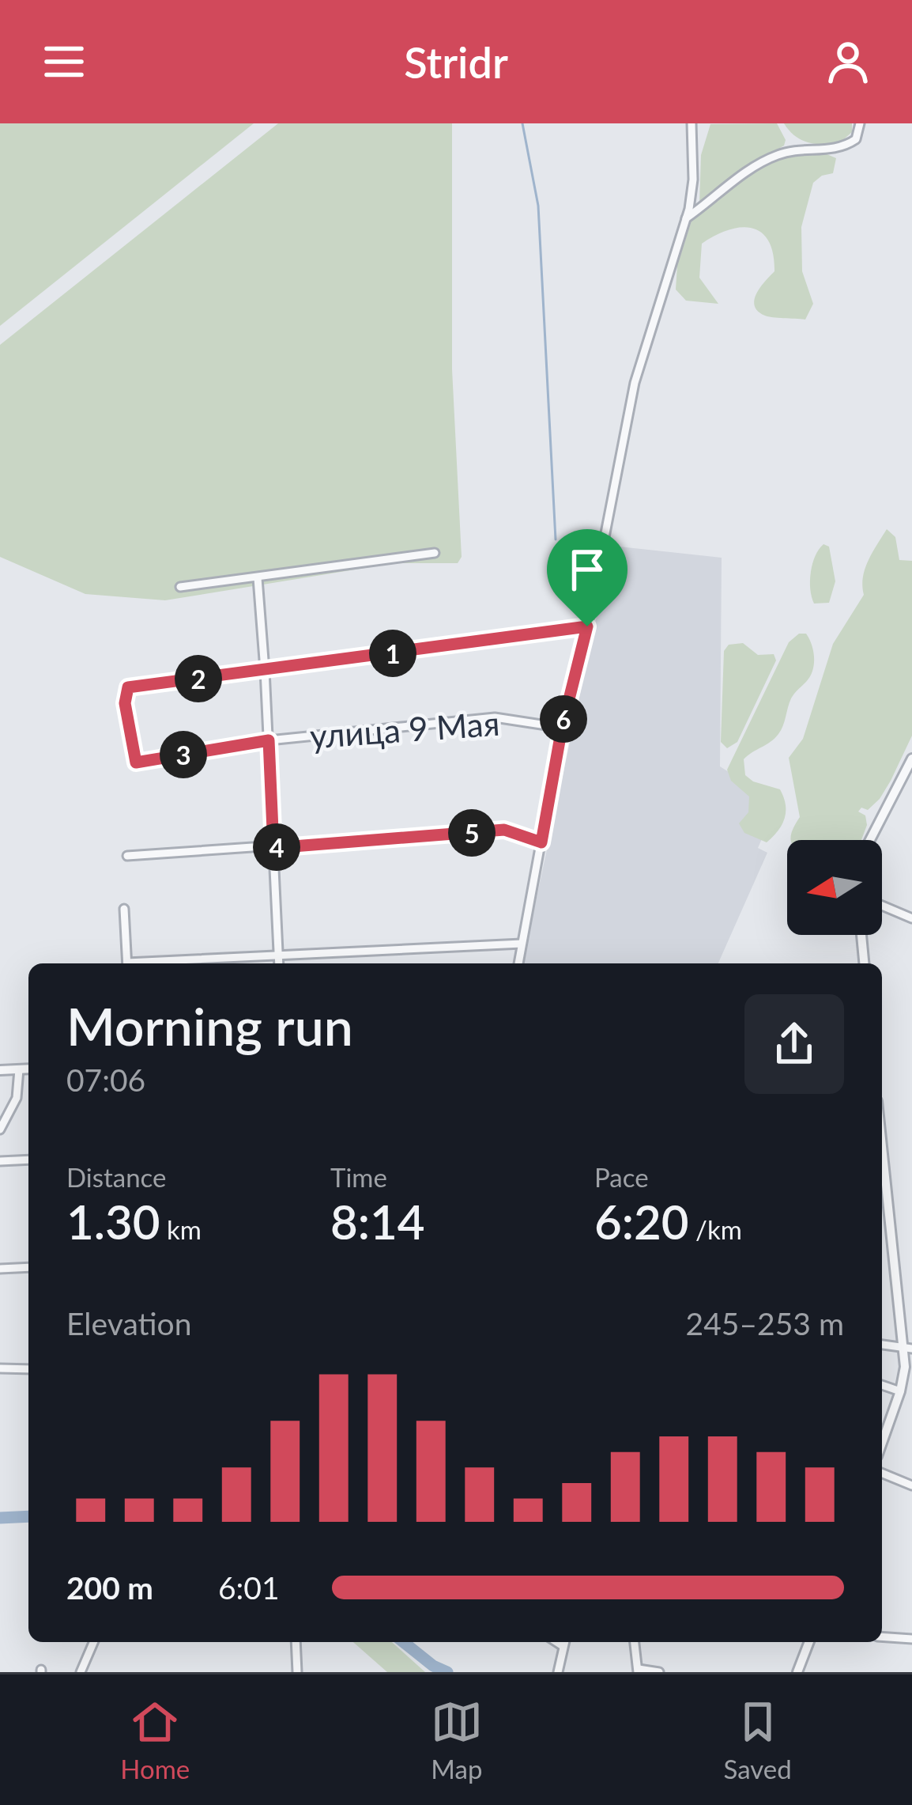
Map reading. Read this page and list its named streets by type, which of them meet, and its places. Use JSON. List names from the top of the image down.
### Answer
{
  "streets": {
    "street": ["улица 9 Мая"]
  },
  "north": "left",
  "page": {
    "header": "Stridr",
    "pins": [
      "1",
      "2",
      "6",
      "3",
      "5",
      "4"
    ],
    "heading": ["Morning run", "07:06"],
    "stats": [
      ["Distance", "1.30 km"],
      ["Time", "8:14"],
      ["Pace", "6:20 /km"]
    ],
    "chart": ["Elevation", "245–253 m"],
    "list": [
      {
        "name": "200 m",
        "note": "6:01"
      }
    ],
    "tabs": ["Home", "Map", "Saved"]
  }
}
